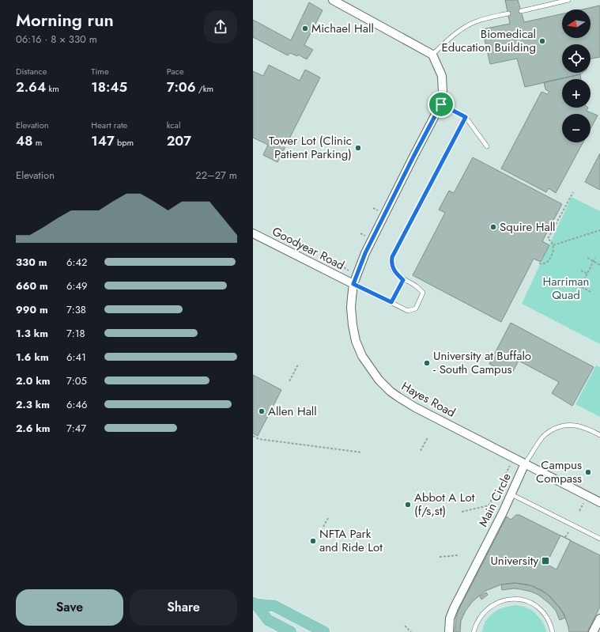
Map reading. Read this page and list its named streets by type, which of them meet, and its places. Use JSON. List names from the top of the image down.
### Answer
{
  "streets": {
    "street": ["Goodyear Road", "Hayes Road", "Main Circle"]
  },
  "crossings": [
    ["Goodyear Road", "Hayes Road"],
    ["Hayes Road", "Main Circle"]
  ],
  "parks": ["Harriman Quad"],
  "places": {
    "other": [
      "Michael Hall",
      "Biomedical Education Building",
      "Tower Lot (Clinic Patient Parking)",
      "Squire Hall",
      "University at Buffalo - South Campus",
      "Allen Hall",
      "Campus Compass",
      "Abbot A Lot (f/s,st)",
      "NFTA Park and Ride Lot"
    ],
    "transit": ["University"]
  },
  "north": "left",
  "page": {
    "heading": ["Morning run", "06:16 · 8 × 330 m"],
    "map_buttons": ["+", "−"],
    "stats": [
      ["Distance", "2.64 km"],
      ["Time", "18:45"],
      ["Pace", "7:06 /km"],
      ["Elevation", "48 m"],
      ["Heart rate", "147 bpm"],
      ["kcal", "207"]
    ],
    "chart": ["Elevation", "22–27 m"],
    "list": [
      {
        "name": "330 m",
        "note": "6:42"
      },
      {
        "name": "660 m",
        "note": "6:49"
      },
      {
        "name": "990 m",
        "note": "7:38"
      },
      {
        "name": "1.3 km",
        "note": "7:18"
      },
      {
        "name": "1.6 km",
        "note": "6:41"
      },
      {
        "name": "2.0 km",
        "note": "7:05"
      },
      {
        "name": "2.3 km",
        "note": "6:46"
      },
      {
        "name": "2.6 km",
        "note": "7:47"
      }
    ],
    "buttons": ["Save", "Share"]
  }
}
